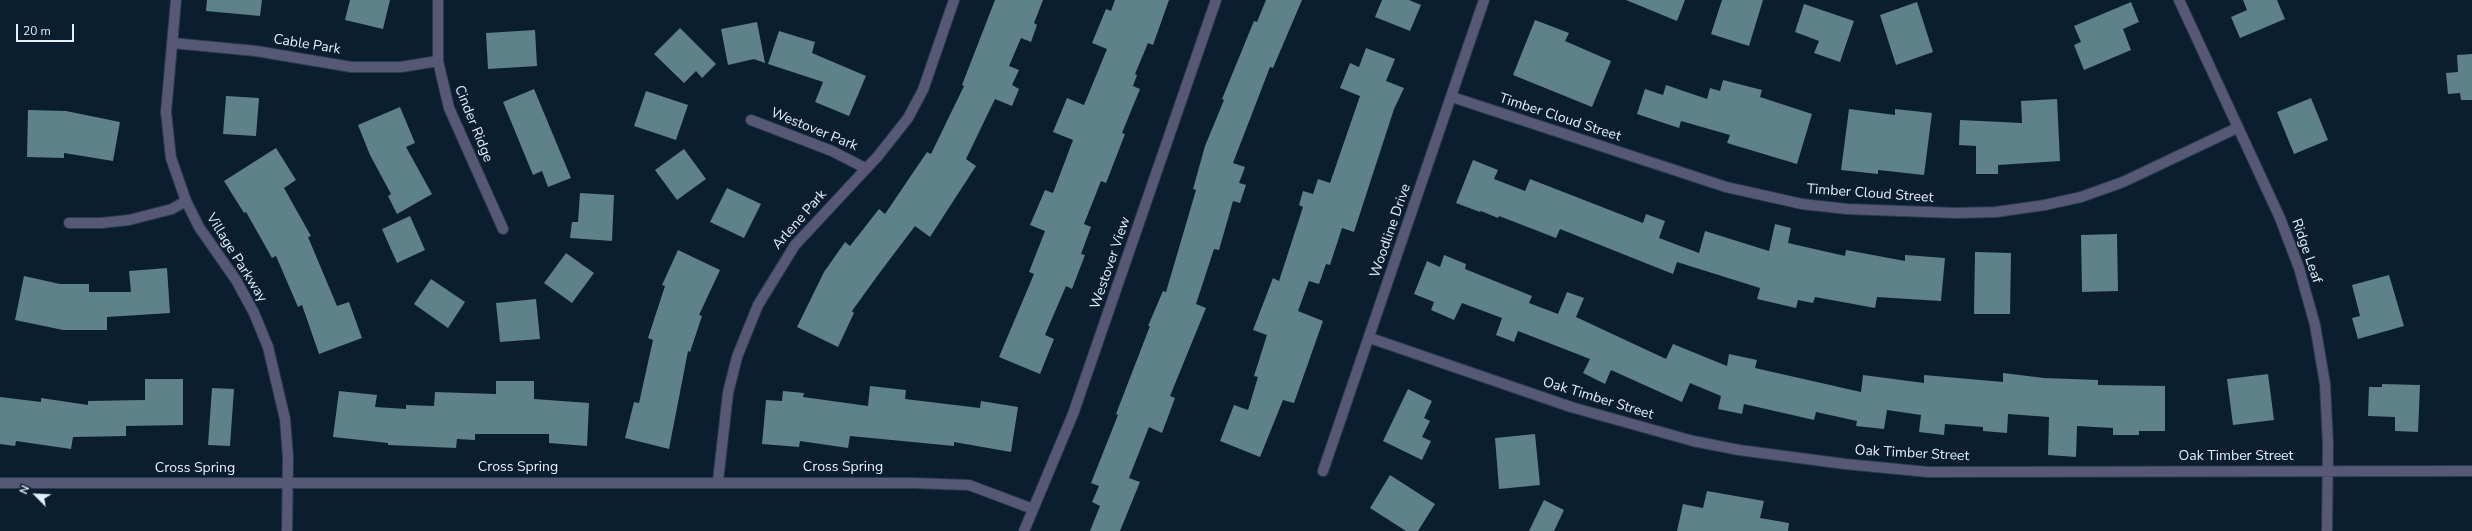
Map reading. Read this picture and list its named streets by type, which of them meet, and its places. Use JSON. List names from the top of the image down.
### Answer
{
  "streets": {
    "street": [
      "Cable Park",
      "Timber Cloud Street",
      "Cinder Ridge",
      "Westover Park",
      "Arlene Park",
      "Woodline Drive",
      "Ridge Leaf",
      "Village Parkway",
      "Westover View",
      "Oak Timber Street",
      "Cross Spring"
    ]
  },
  "crossings": [
    ["Cable Park", "Cinder Ridge"],
    ["Cable Park", "Village Parkway"],
    ["Timber Cloud Street", "Woodline Drive"],
    ["Timber Cloud Street", "Ridge Leaf"],
    ["Westover Park", "Arlene Park"],
    ["Arlene Park", "Cross Spring"],
    ["Woodline Drive", "Oak Timber Street"],
    ["Ridge Leaf", "Oak Timber Street"],
    ["Village Parkway", "Cross Spring"],
    ["Westover View", "Cross Spring"]
  ],
  "scale_bar": "20 m",
  "north": "top left"
}
